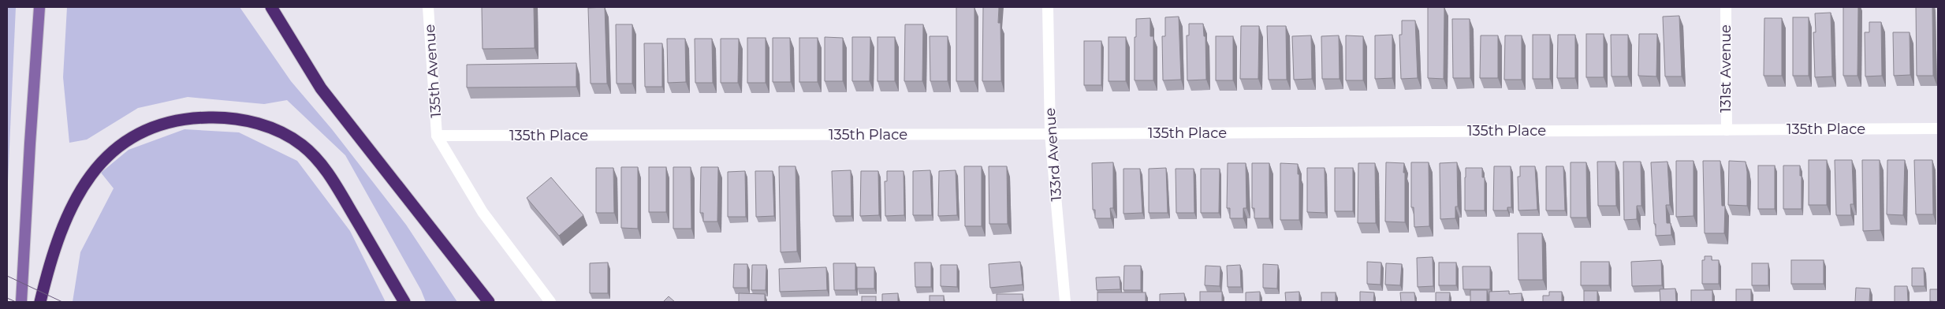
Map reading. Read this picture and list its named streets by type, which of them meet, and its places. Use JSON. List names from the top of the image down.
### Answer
{
  "streets": {
    "street": [
      "131st Avenue",
      "135th Avenue",
      "135th Place",
      "133rd Avenue"
    ]
  },
  "crossings": [
    ["131st Avenue", "135th Place"],
    ["135th Avenue", "135th Place"],
    ["135th Place", "133rd Avenue"]
  ]
}
